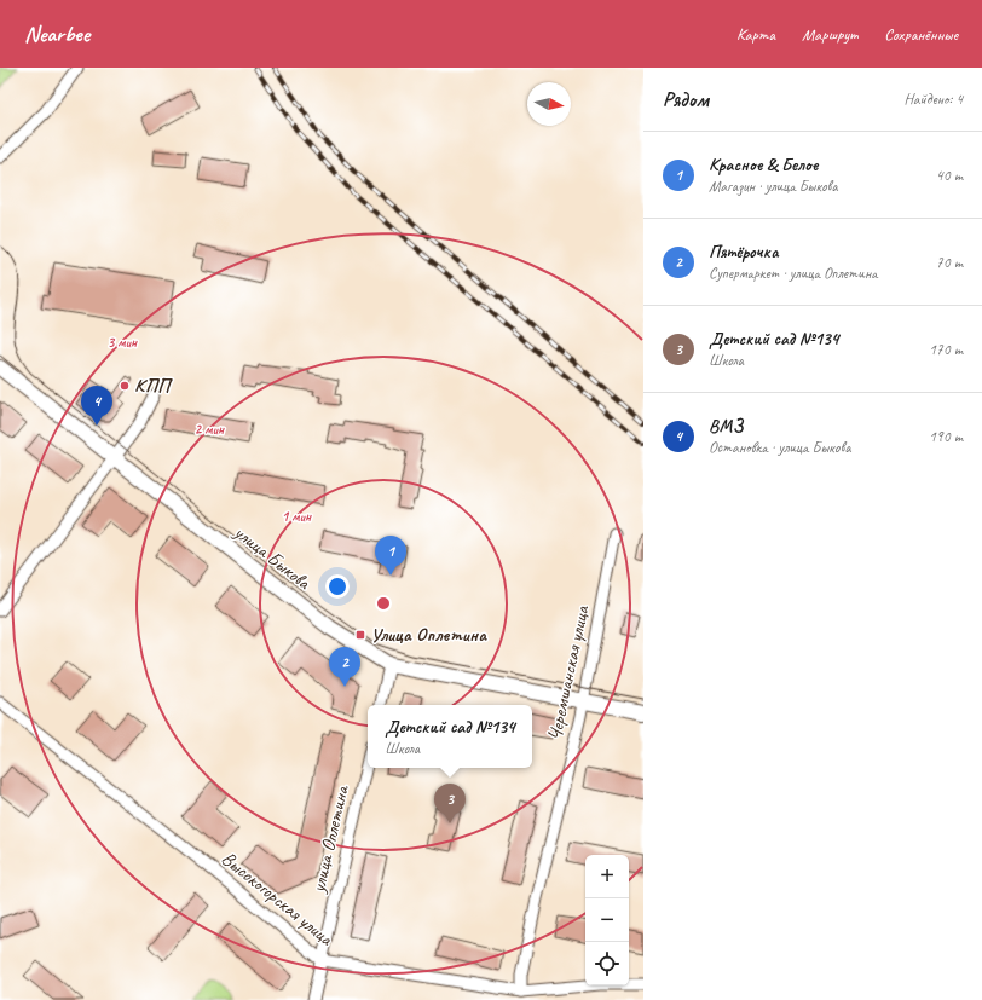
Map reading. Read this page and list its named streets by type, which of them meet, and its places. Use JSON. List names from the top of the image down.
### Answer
{
  "streets": {
    "street": [
      "улица Быкова",
      "Черемшанская улица",
      "улица Оплетина",
      "Высокогорская улица"
    ]
  },
  "crossings": [
    ["улица Быкова", "Черемшанская улица"],
    ["Черемшанская улица", "Высокогорская улица"],
    ["улица Оплетина", "Высокогорская улица"]
  ],
  "places": {
    "other": ["КПП"],
    "transit": ["Улица Оплетина"]
  },
  "north": "right",
  "page": {
    "header": "Nearbee",
    "nav": ["Карта", "Маршрут", "Сохранённые"],
    "heading": ["Рядом", "Найдено: 4"],
    "list": [
      {
        "mark": "1",
        "name": "Красное & Белое",
        "note": "Магазин · улица Быкова",
        "value": "40 m"
      },
      {
        "mark": "2",
        "name": "Пятёрочка",
        "note": "Супермаркет · улица Оплетина",
        "value": "70 m"
      },
      {
        "mark": "3",
        "name": "Детский сад №134",
        "note": "Школа",
        "value": "170 m"
      },
      {
        "mark": "4",
        "name": "ВМЗ",
        "note": "Остановка · улица Быкова",
        "value": "190 m"
      }
    ],
    "pins": [
      "4",
      "1",
      "2",
      "3"
    ],
    "popup": ["Детский сад №134", "Школа"],
    "map_buttons": ["+", "−"]
  },
  "rings": ["3 мин", "2 мин", "1 мин"]
}
